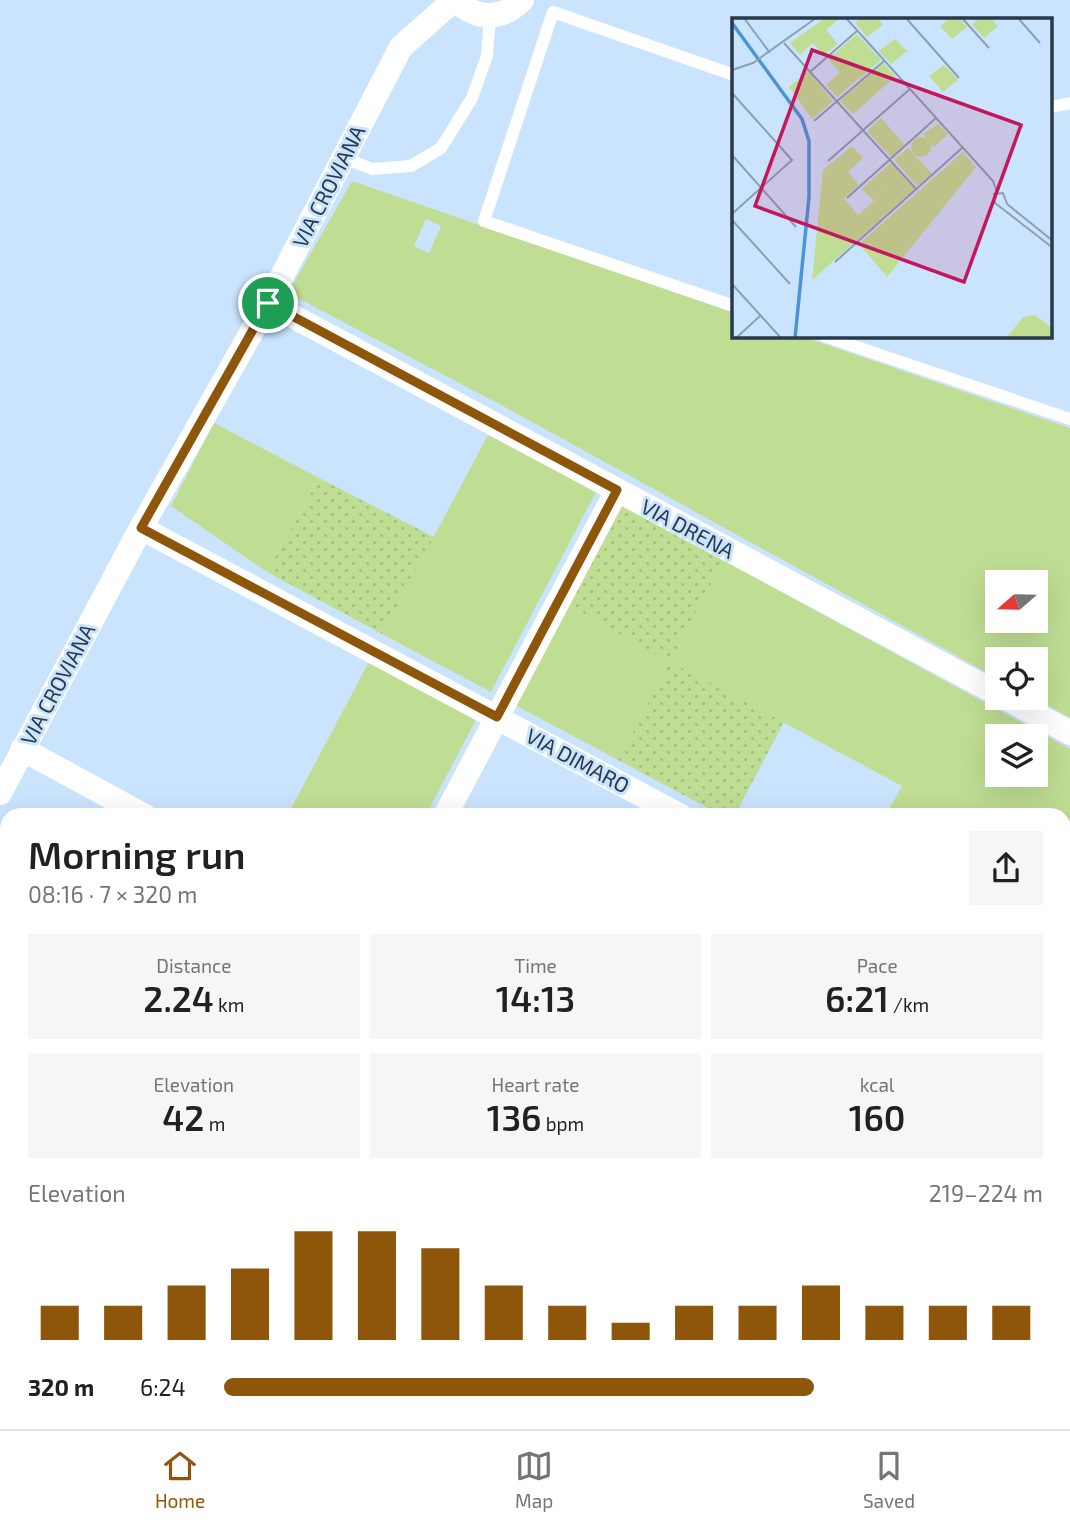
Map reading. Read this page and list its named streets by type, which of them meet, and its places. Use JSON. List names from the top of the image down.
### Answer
{
  "streets": {
    "street": ["VIA CROVIANA", "VIA DRENA", "VIA DIMARO"]
  },
  "crossings": [
    ["VIA CROVIANA", "VIA DRENA"],
    ["VIA CROVIANA", "VIA DIMARO"]
  ],
  "north": "left",
  "page": {
    "heading": ["Morning run", "08:16 · 7 × 320 m"],
    "stats": [
      ["Distance", "2.24 km"],
      ["Time", "14:13"],
      ["Pace", "6:21 /km"],
      ["Elevation", "42 m"],
      ["Heart rate", "136 bpm"],
      ["kcal", "160"]
    ],
    "chart": ["Elevation", "219–224 m"],
    "list": [
      {
        "name": "320 m",
        "note": "6:24"
      }
    ],
    "tabs": ["Home", "Map", "Saved"]
  }
}
